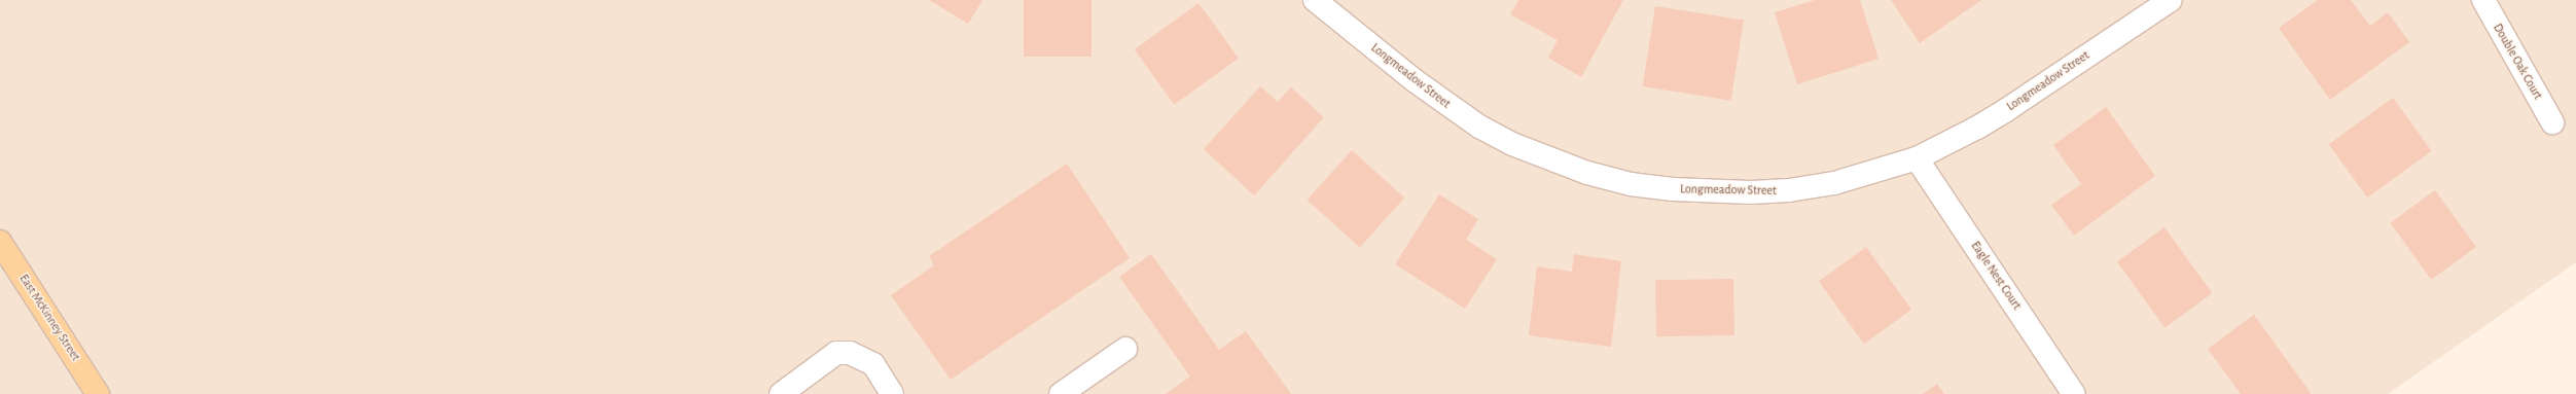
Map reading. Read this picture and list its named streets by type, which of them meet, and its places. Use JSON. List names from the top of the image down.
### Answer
{
  "streets": {
    "main road": ["East McKinney Street"],
    "street": ["Double Oak Court", "Longmeadow Street", "Eagle Nest Court"]
  },
  "crossings": [
    ["Longmeadow Street", "Eagle Nest Court"]
  ]
}
